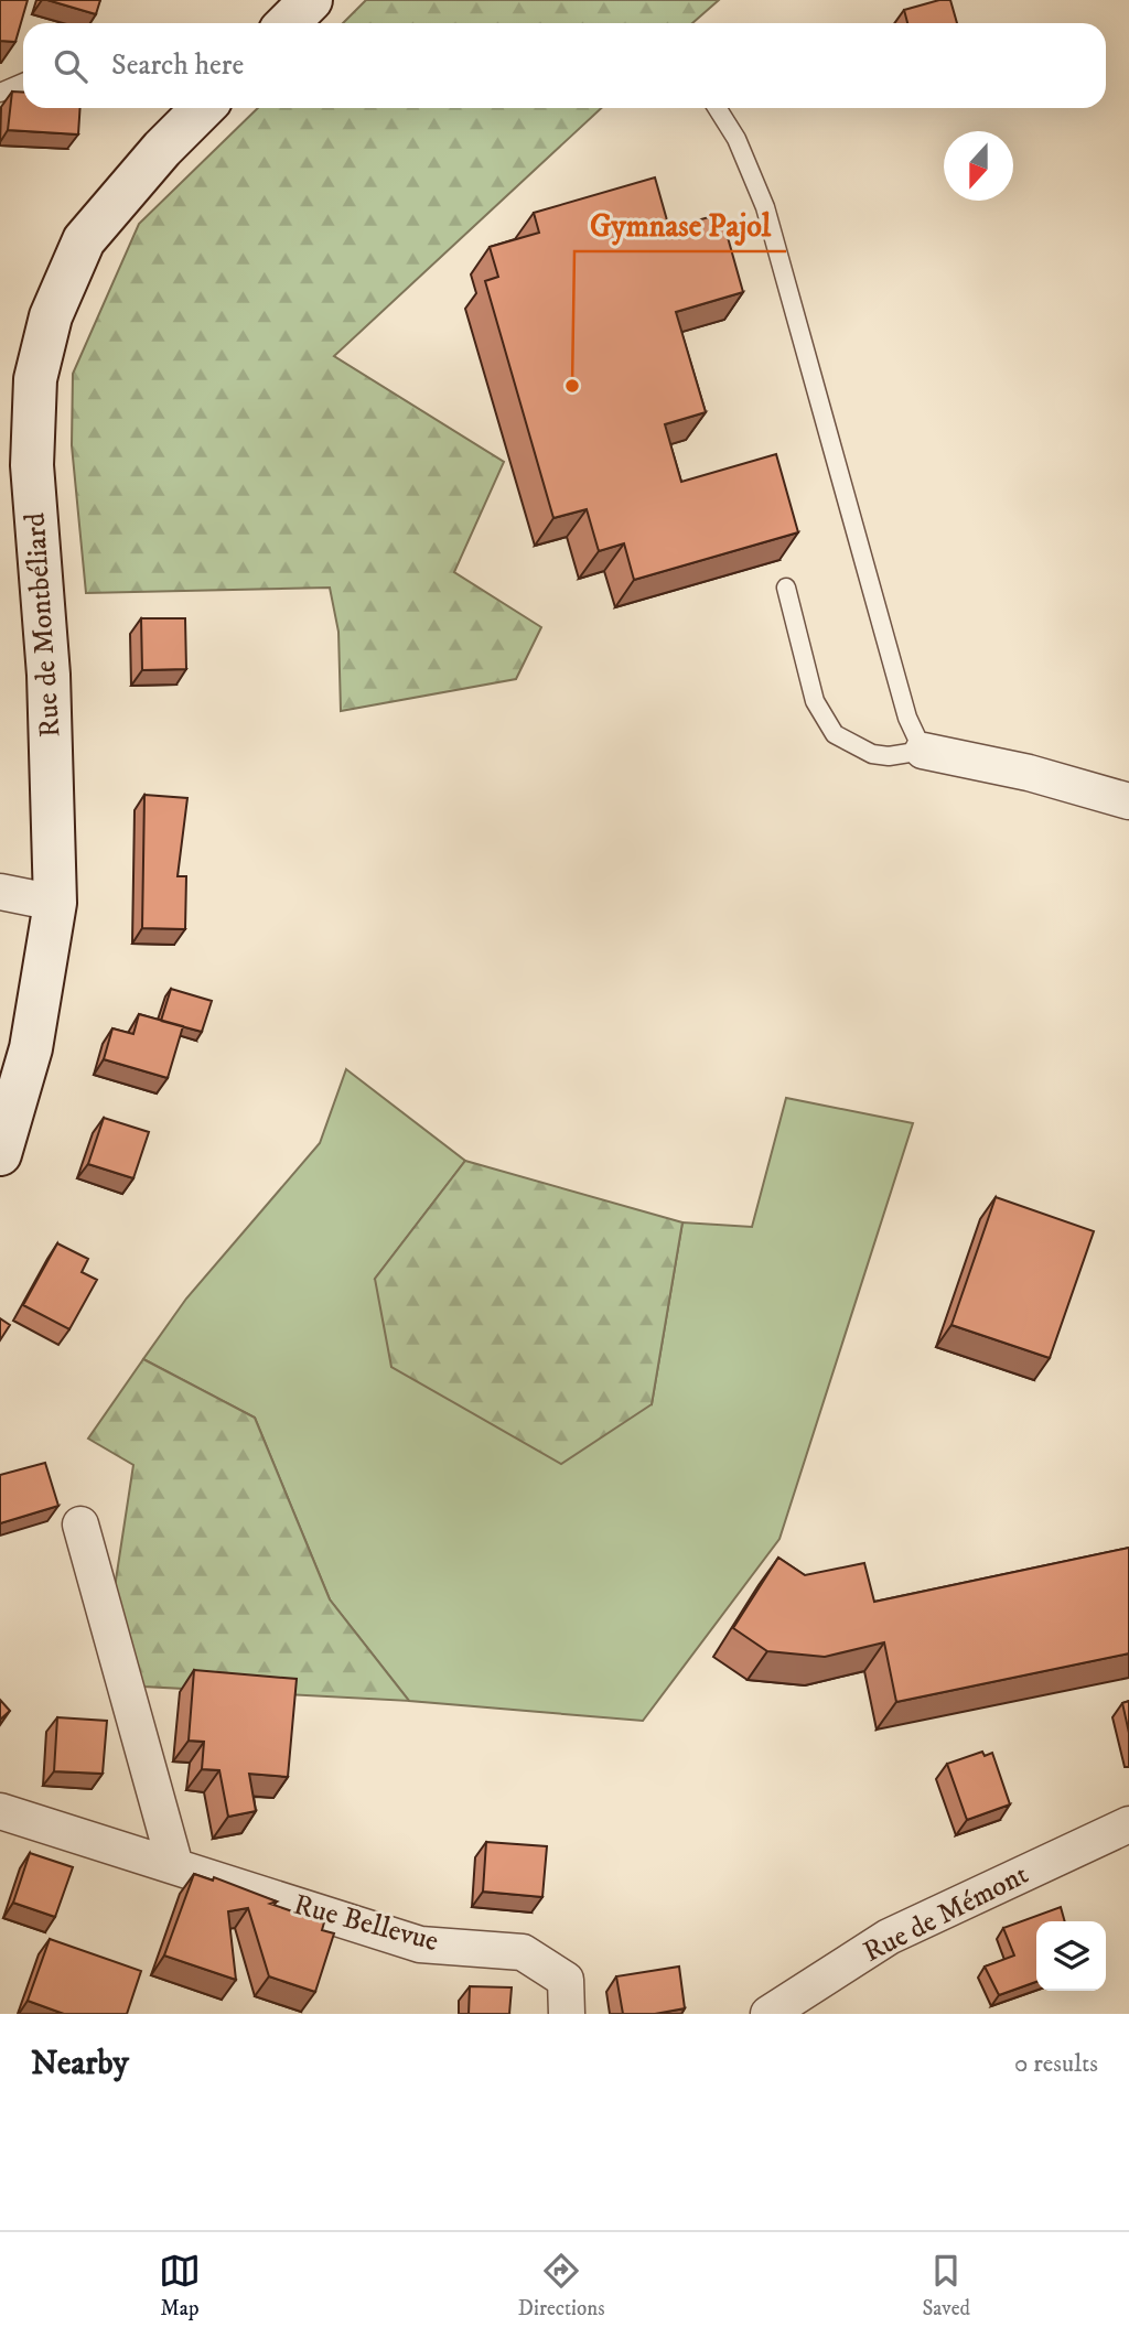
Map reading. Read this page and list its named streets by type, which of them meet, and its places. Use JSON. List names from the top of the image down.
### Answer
{
  "streets": {
    "street": ["Rue de Montbéliard", "Rue de Mémont", "Rue Bellevue"]
  },
  "places": ["Gymnase Pajol"],
  "north": "bottom",
  "page": {
    "search": "Search here",
    "heading": ["Nearby", "0 results"],
    "nav": ["Map", "Directions", "Saved"]
  }
}
